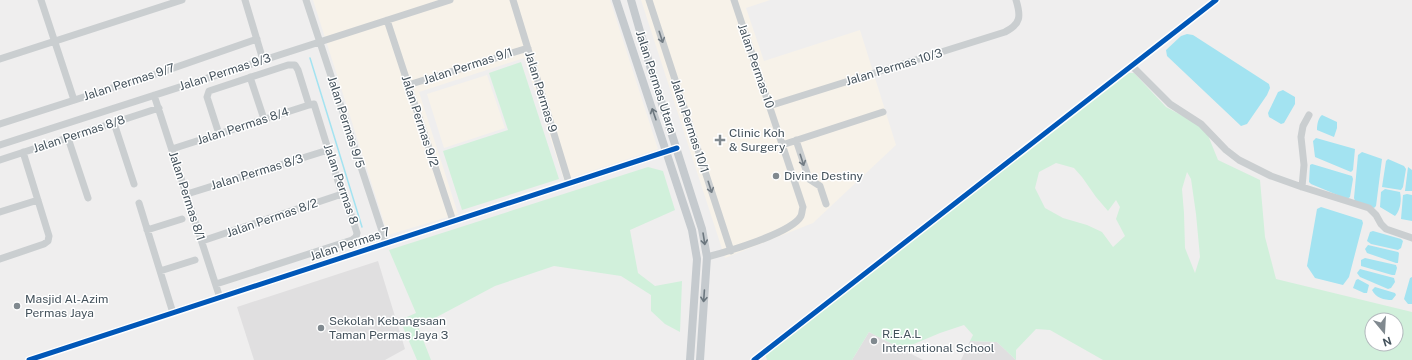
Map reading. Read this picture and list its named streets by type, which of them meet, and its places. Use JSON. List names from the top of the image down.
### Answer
{
  "streets": {
    "main road": ["Jalan Permas Utara"],
    "street": [
      "Jalan Permas 9/1",
      "Jalan Permas 10",
      "Jalan Permas 10/3",
      "Jalan Permas 9/3",
      "Jalan Permas 9/7",
      "Jalan Permas 9",
      "Jalan Permas 9/2",
      "Jalan Permas 9/5",
      "Jalan Permas 8/4",
      "Jalan Permas 10/1",
      "Jalan Permas 8/8",
      "Jalan Permas 8/3",
      "Jalan Permas 8",
      "Jalan Permas 8/1",
      "Jalan Permas 8/2",
      "Jalan Permas 7"
    ]
  },
  "crossings": [
    ["Jalan Permas 9/1", "Jalan Permas 9"],
    ["Jalan Permas 9/1", "Jalan Permas 9/2"],
    ["Jalan Permas 10", "Jalan Permas 10/3"],
    ["Jalan Permas 10", "Jalan Permas Utara"],
    ["Jalan Permas 10", "Jalan Permas 10/1"],
    ["Jalan Permas 9/3", "Jalan Permas 9/2"],
    ["Jalan Permas 9/3", "Jalan Permas 9/5"],
    ["Jalan Permas 9/3", "Jalan Permas 8/1"],
    ["Jalan Permas Utara", "Jalan Permas 7"],
    ["Jalan Permas 9", "Jalan Permas 7"],
    ["Jalan Permas 9/2", "Jalan Permas 7"],
    ["Jalan Permas 9/5", "Jalan Permas 7"],
    ["Jalan Permas 8/4", "Jalan Permas 8"],
    ["Jalan Permas 8/4", "Jalan Permas 8/1"],
    ["Jalan Permas 8/8", "Jalan Permas 8/1"],
    ["Jalan Permas 8/3", "Jalan Permas 8"],
    ["Jalan Permas 8/3", "Jalan Permas 8/1"],
    ["Jalan Permas 8", "Jalan Permas 8/1"],
    ["Jalan Permas 8", "Jalan Permas 8/2"],
    ["Jalan Permas 8/1", "Jalan Permas 8/2"],
    ["Jalan Permas 8/1", "Jalan Permas 7"]
  ],
  "one_way": ["Jalan Permas 10/1"],
  "places": {
    "health": ["Clinic Koh & Surgery"],
    "other": [
      "Divine Destiny",
      "Masjid Al-Azim Permas Jaya",
      "Sekolah Kebangsaan Taman Permas Jaya 3",
      "R.E.A.L International School"
    ]
  },
  "north": "bottom"
}
